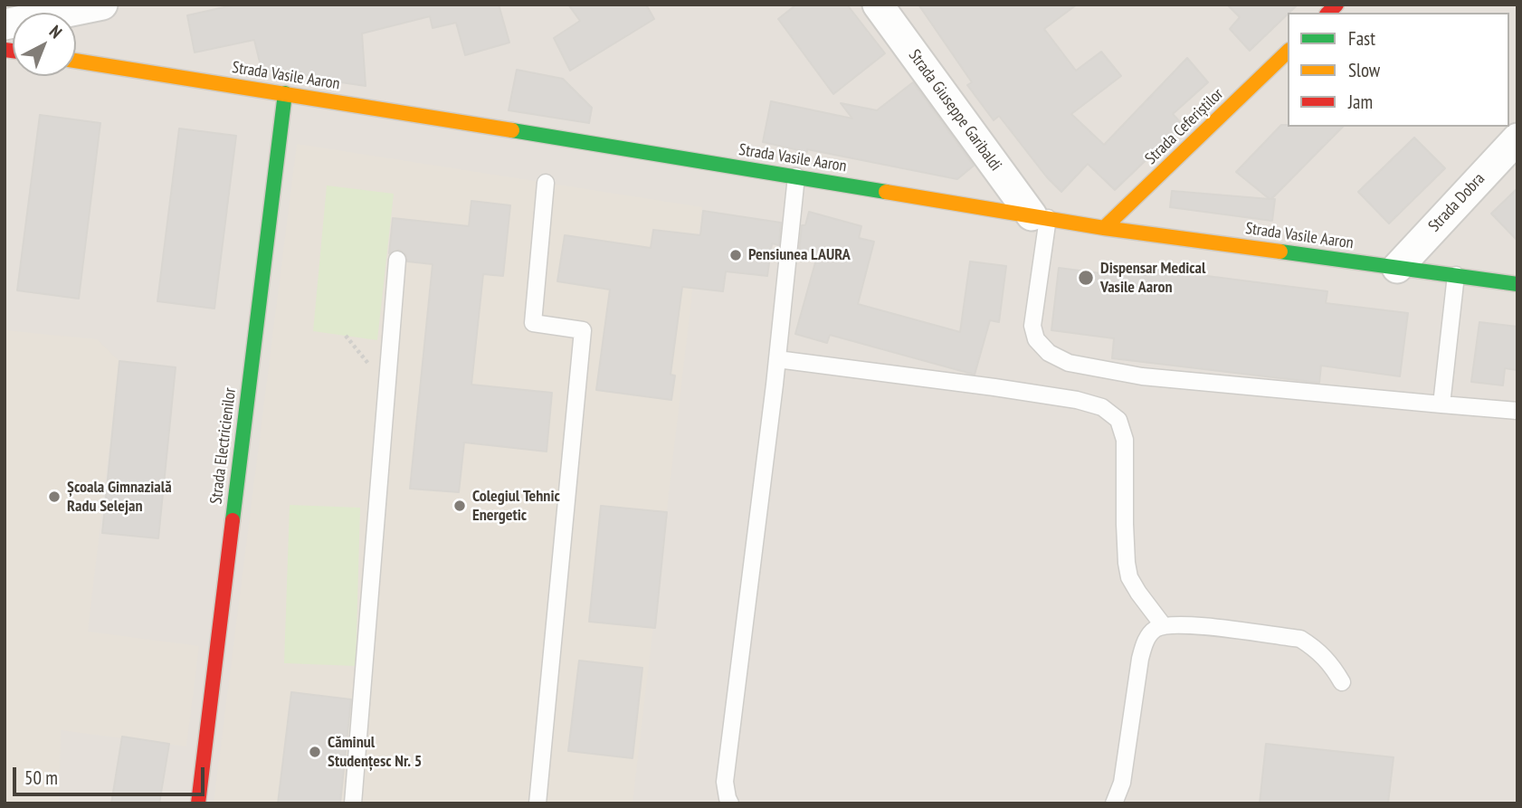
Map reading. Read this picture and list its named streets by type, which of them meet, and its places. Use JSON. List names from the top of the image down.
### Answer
{
  "streets": {
    "street": [
      "Strada Vasile Aaron",
      "Strada Giuseppe Garibaldi",
      "Strada Ceferiștilor",
      "Strada Dobra",
      "Strada Electricienilor"
    ]
  },
  "crossings": [
    ["Strada Vasile Aaron", "Strada Giuseppe Garibaldi"],
    ["Strada Vasile Aaron", "Strada Ceferiștilor"],
    ["Strada Vasile Aaron", "Strada Dobra"],
    ["Strada Vasile Aaron", "Strada Electricienilor"]
  ],
  "places": [
    "Pensiunea LAURA",
    "Dispensar Medical Vasile Aaron",
    "Școala Gimnazială Radu Selejan",
    "Colegiul Tehnic Energetic",
    "Căminul Studențesc Nr. 5"
  ],
  "legend": ["Fast", "Slow", "Jam"],
  "scale_bar": "50 m",
  "north": "top right"
}
